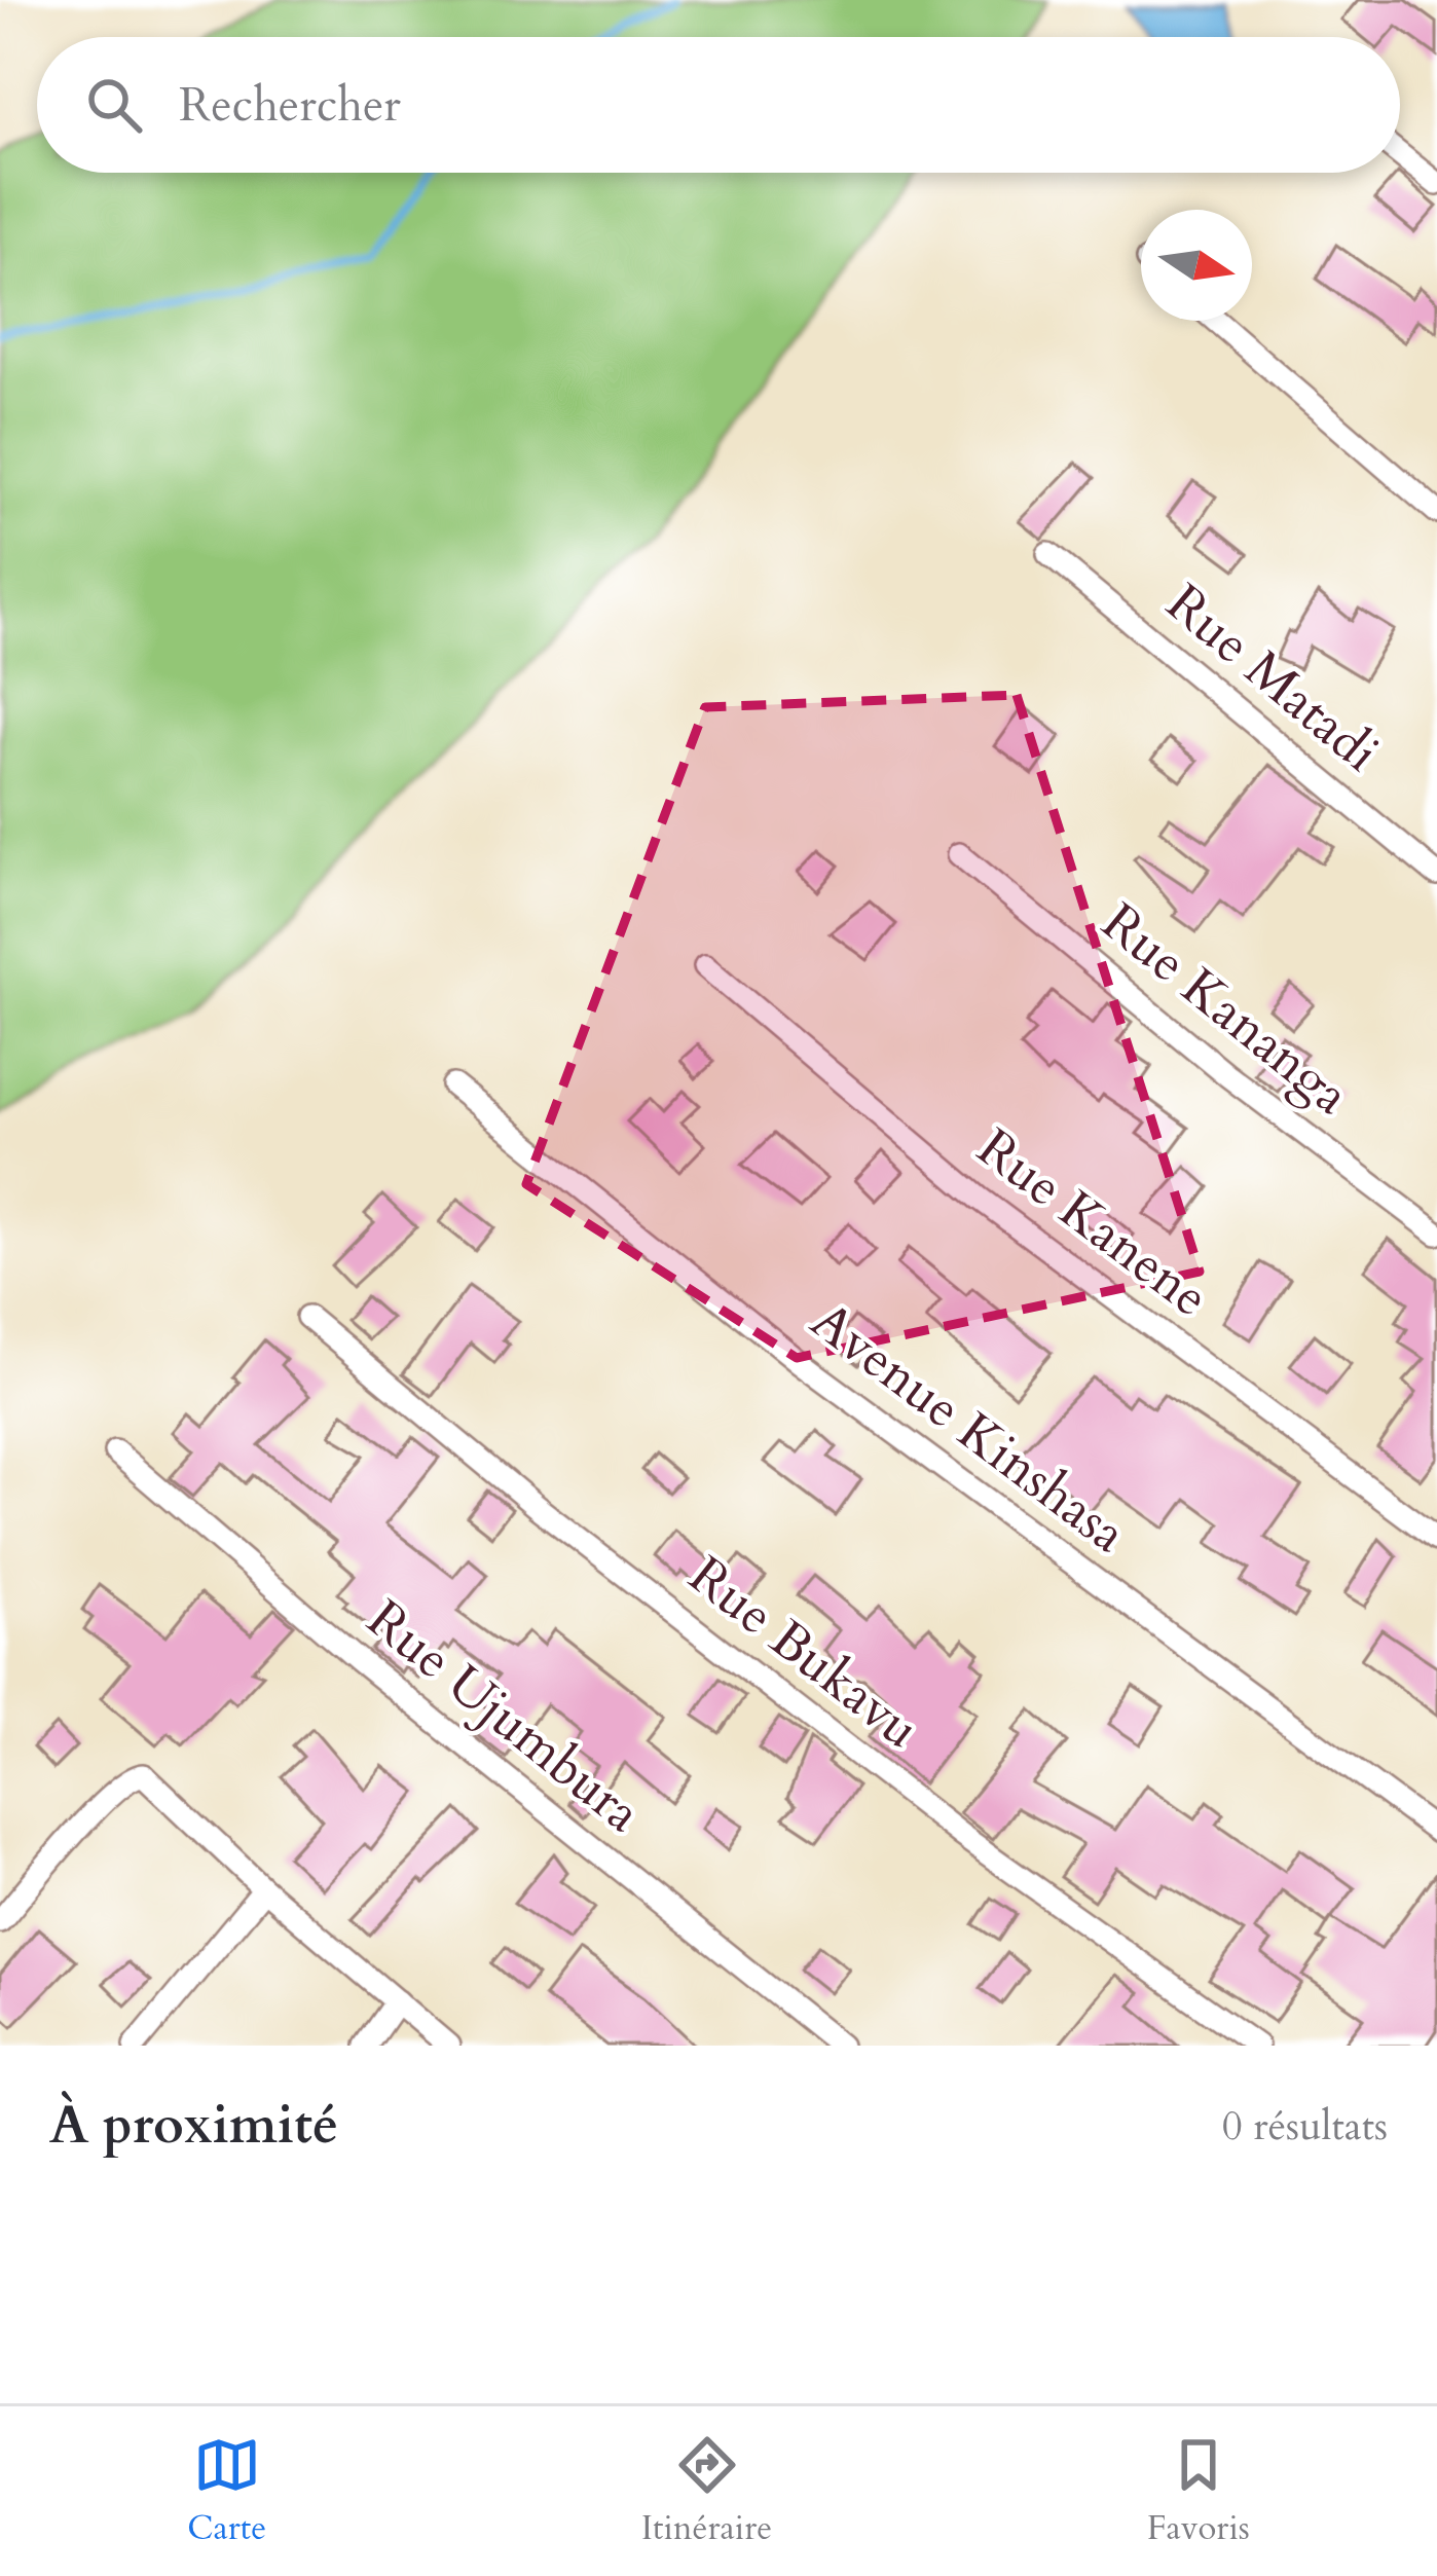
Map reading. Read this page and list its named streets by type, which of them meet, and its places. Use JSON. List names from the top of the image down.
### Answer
{
  "streets": {
    "street": [
      "Rue Matadi",
      "Rue Kananga",
      "Rue Kanene",
      "Avenue Kinshasa",
      "Rue Bukavu",
      "Rue Ujumbura"
    ]
  },
  "north": "right",
  "page": {
    "search": "Rechercher",
    "heading": ["À proximité", "0 résultats"],
    "nav": ["Carte", "Itinéraire", "Favoris"]
  }
}
